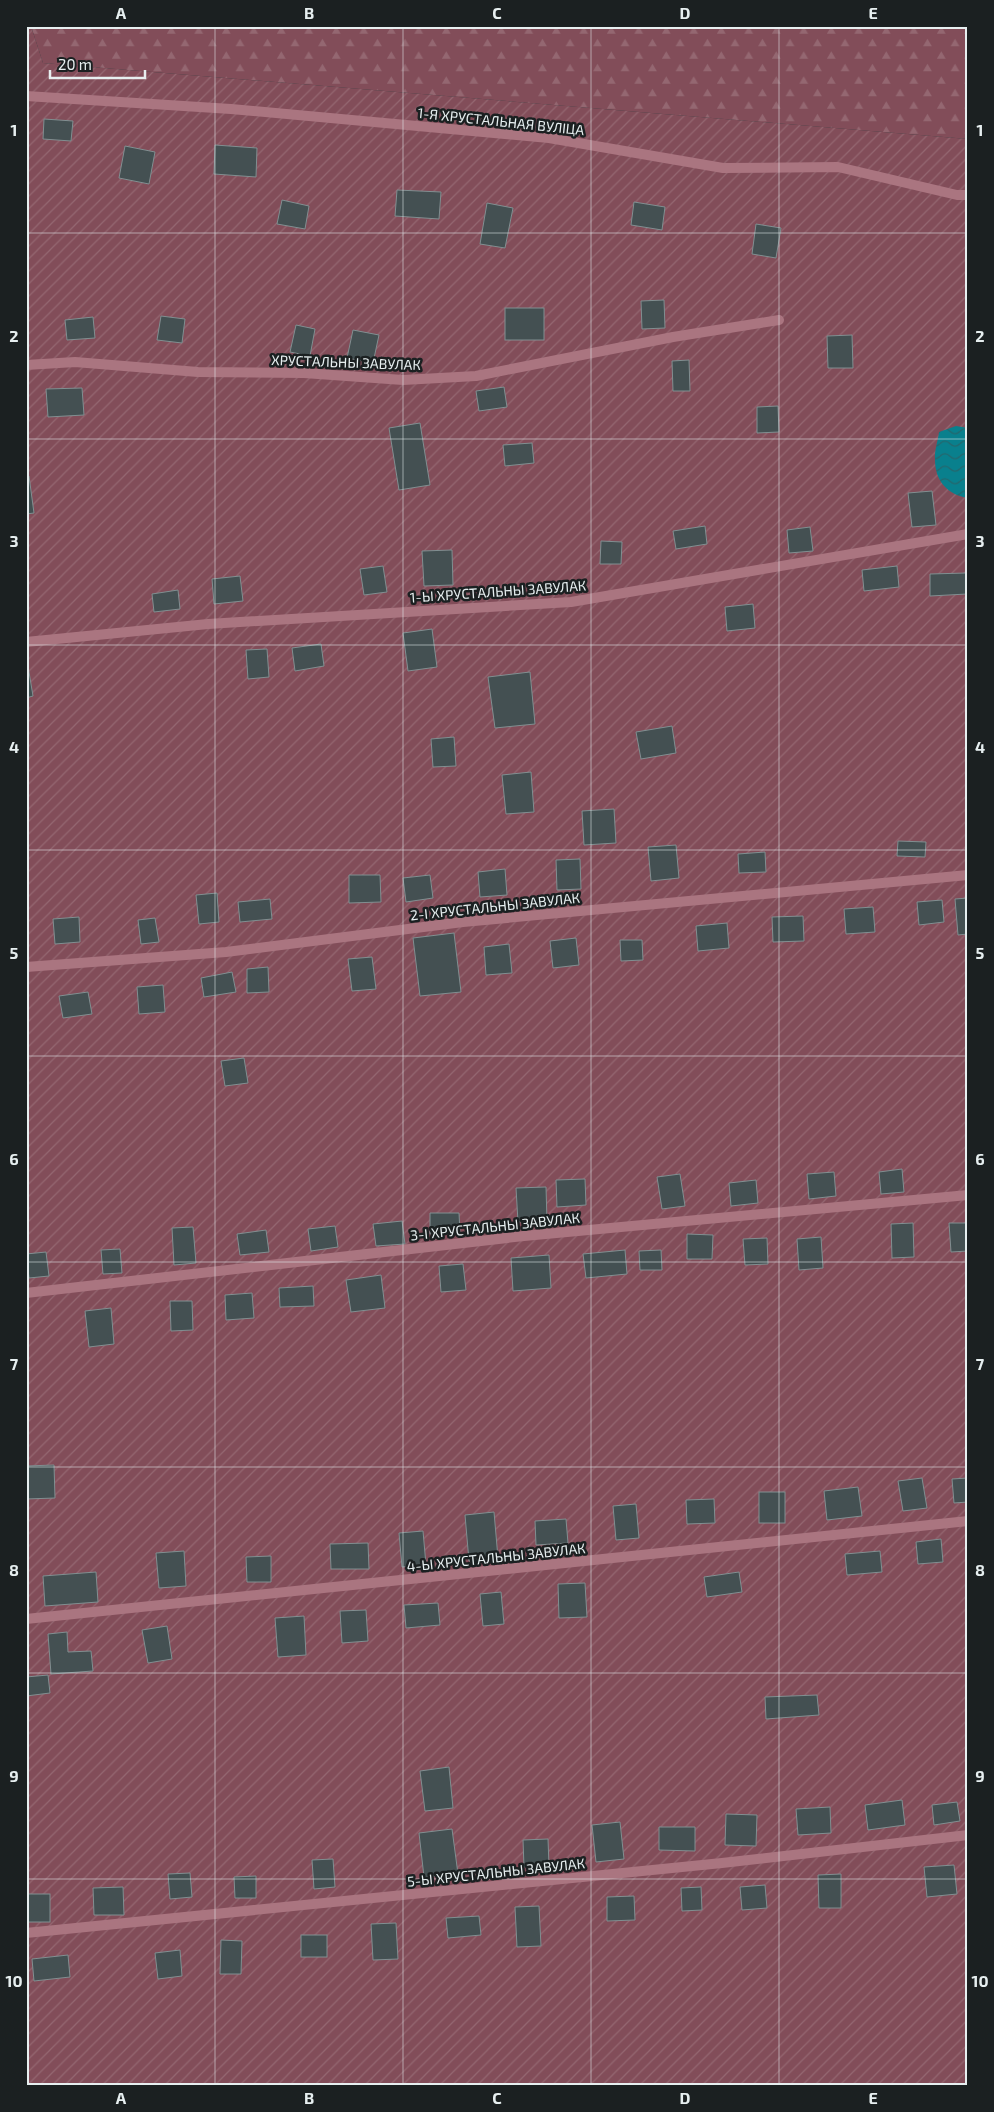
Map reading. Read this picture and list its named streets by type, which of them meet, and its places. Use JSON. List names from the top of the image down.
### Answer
{
  "streets": {
    "lane": [
      "1-Я ХРУСТАЛЬНАЯ ВУЛІЦА",
      "ХРУСТАЛЬНЫ ЗАВУЛАК",
      "1-Ы ХРУСТАЛЬНЫ ЗАВУЛАК",
      "2-І ХРУСТАЛЬНЫ ЗАВУЛАК",
      "3-І ХРУСТАЛЬНЫ ЗАВУЛАК",
      "4-Ы ХРУСТАЛЬНЫ ЗАВУЛАК",
      "5-Ы ХРУСТАЛЬНЫ ЗАВУЛАК"
    ]
  },
  "scale_bar": "20 m",
  "grid": {
    "columns": [
      "A",
      "B",
      "C",
      "D",
      "E"
    ],
    "rows": [
      "1",
      "2",
      "3",
      "4",
      "5",
      "6",
      "7",
      "8",
      "9",
      "10"
    ]
  }
}
